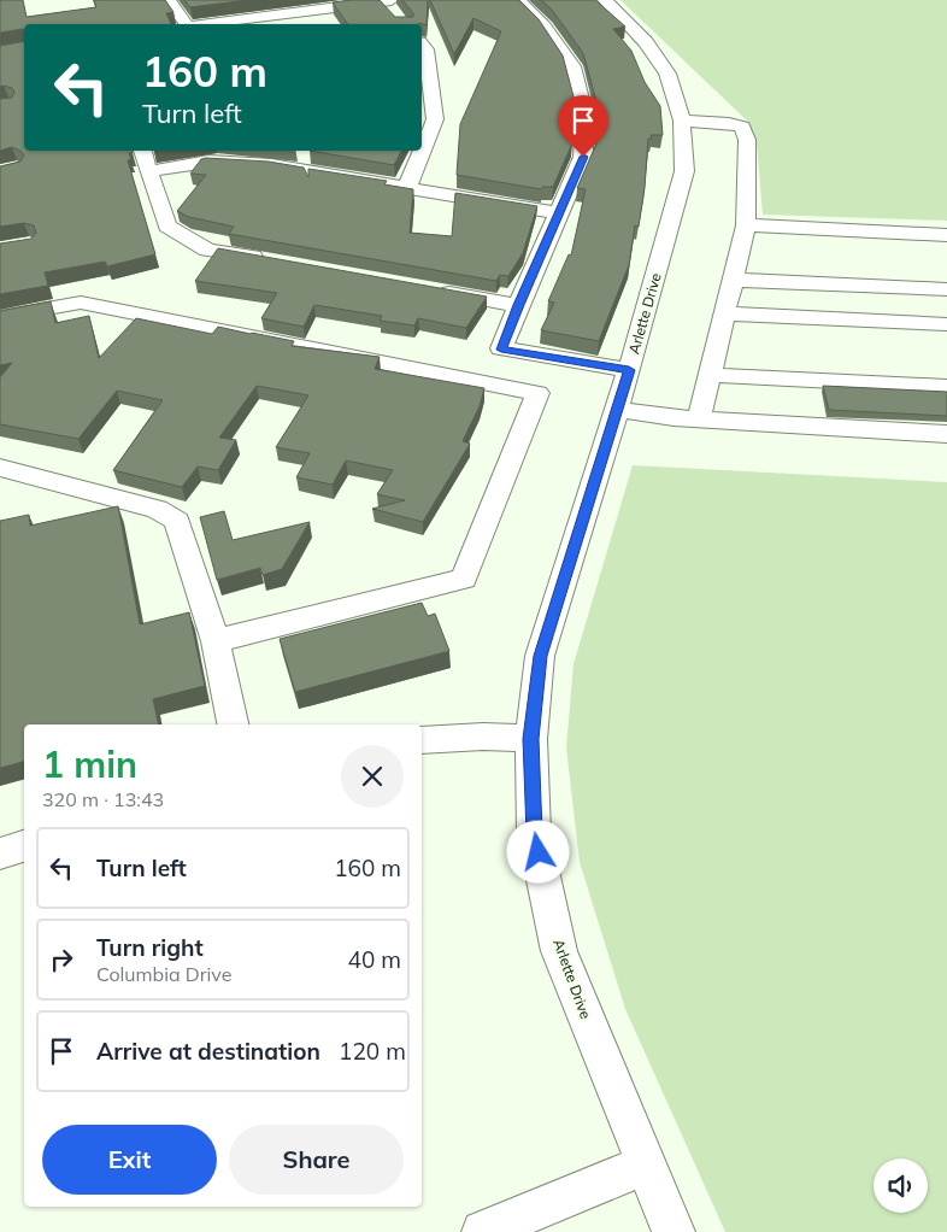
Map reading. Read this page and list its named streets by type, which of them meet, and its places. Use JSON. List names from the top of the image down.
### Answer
{
  "streets": {
    "street": ["Arlette Drive"]
  },
  "page": {
    "turn": ["160 m", "Turn left"],
    "heading": ["1 min", "320 m · 13:43"],
    "list": [
      {
        "name": "Turn left",
        "value": "160 m"
      },
      {
        "name": "Turn right",
        "note": "Columbia Drive",
        "value": "40 m"
      },
      {
        "name": "Arrive at destination",
        "value": "120 m"
      }
    ],
    "buttons": ["Exit", "Share"]
  }
}
